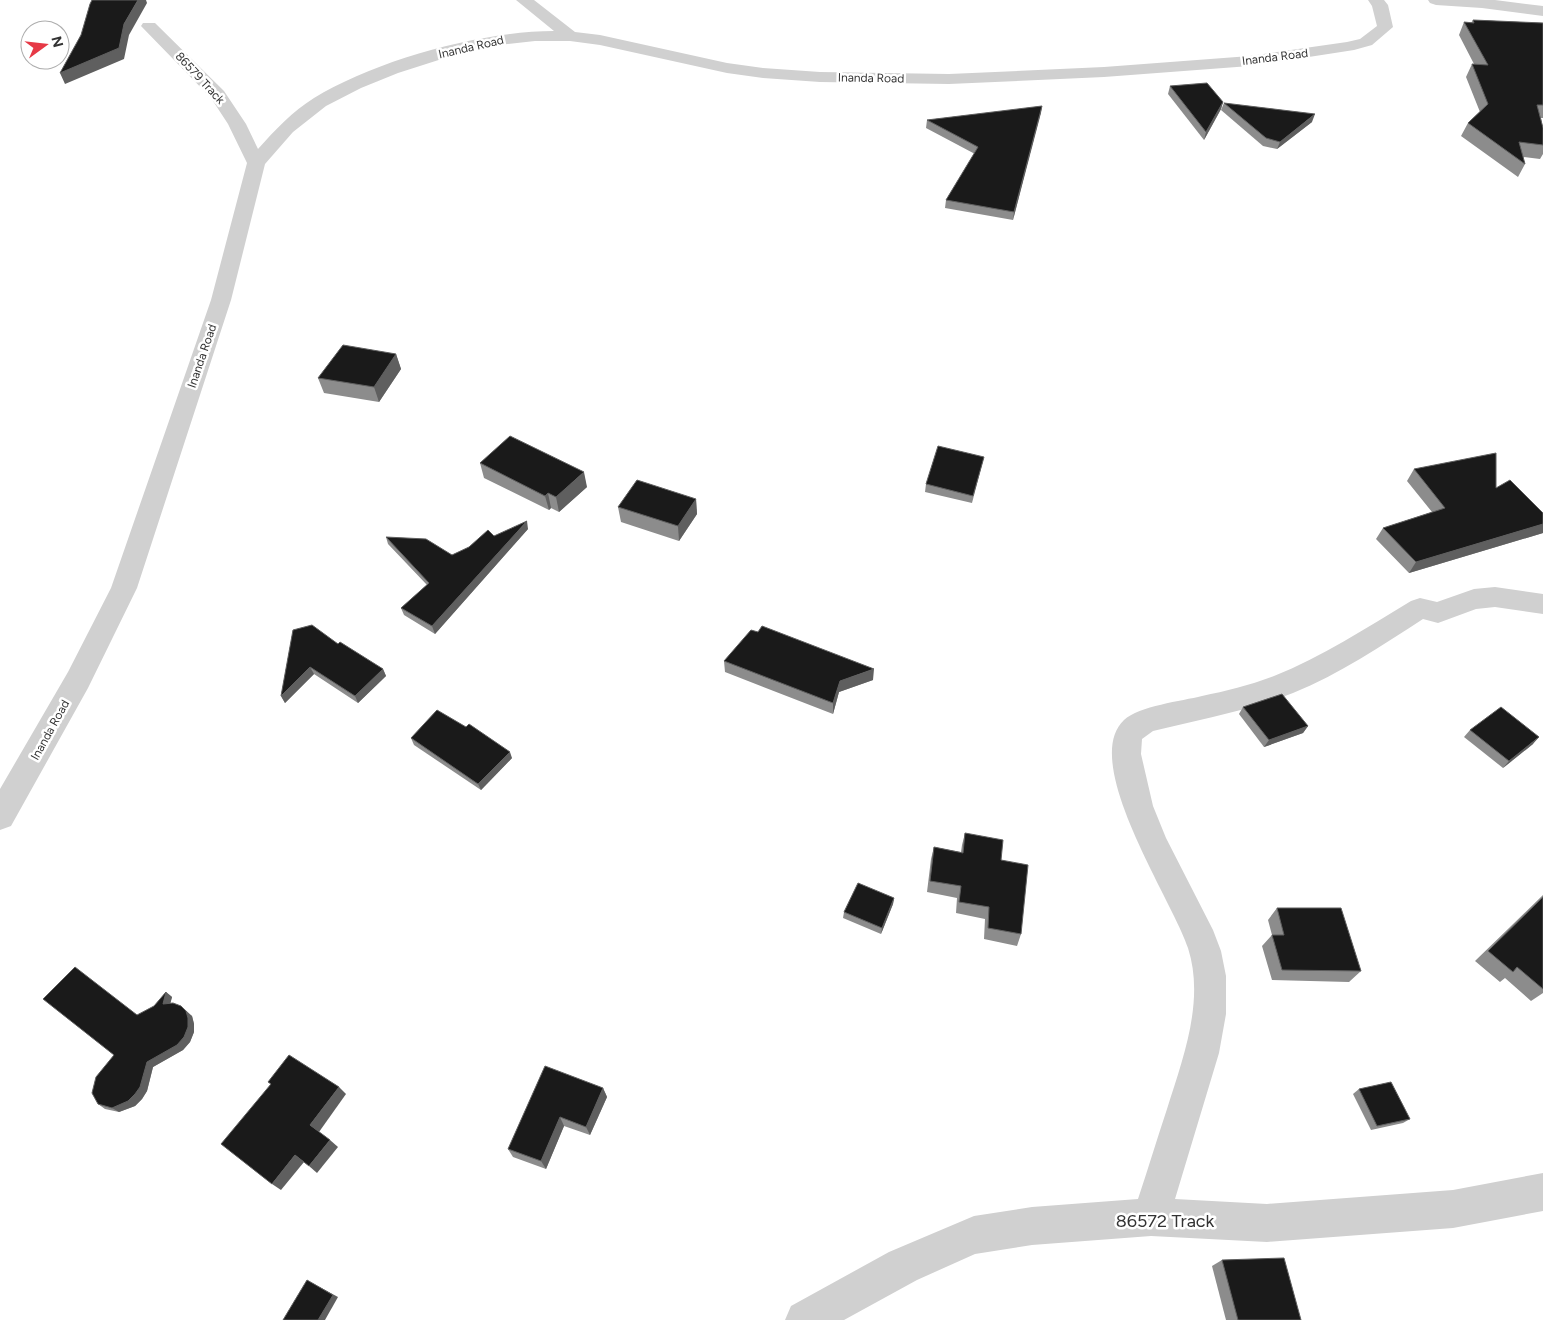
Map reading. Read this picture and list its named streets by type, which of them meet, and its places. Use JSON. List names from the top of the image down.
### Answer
{
  "streets": {
    "street": ["Inanda Road", "86579 Track", "86572 Track"]
  },
  "crossings": [
    ["Inanda Road", "86579 Track"]
  ],
  "north": "right"
}
